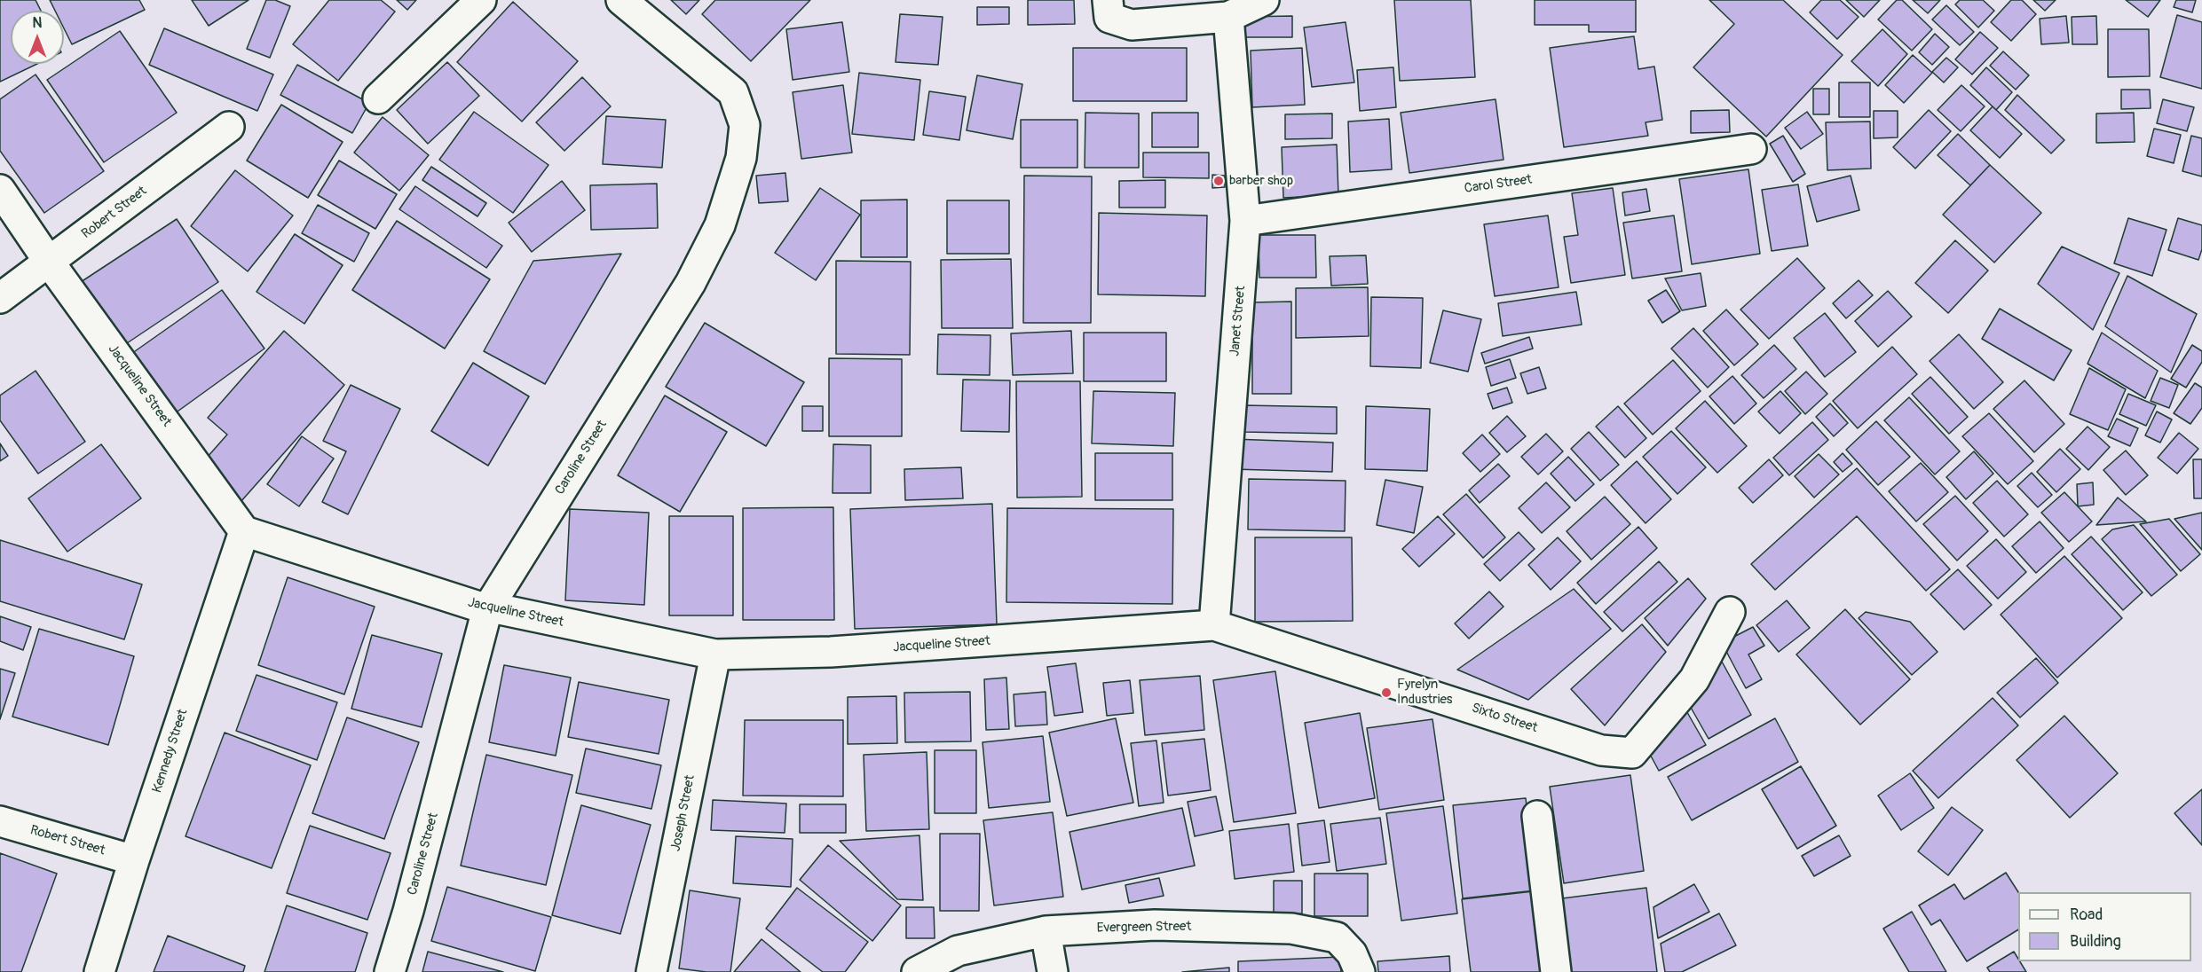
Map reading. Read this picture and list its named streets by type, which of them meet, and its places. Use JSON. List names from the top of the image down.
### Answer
{
  "streets": {
    "street": [
      "Carol Street",
      "Robert Street",
      "Janet Street",
      "Jacqueline Street",
      "Caroline Street",
      "Sixto Street",
      "Kennedy Street",
      "Joseph Street",
      "Evergreen Street"
    ]
  },
  "crossings": [
    ["Carol Street", "Janet Street"],
    ["Robert Street", "Jacqueline Street"],
    ["Robert Street", "Kennedy Street"],
    ["Janet Street", "Jacqueline Street"],
    ["Janet Street", "Sixto Street"],
    ["Jacqueline Street", "Caroline Street"],
    ["Jacqueline Street", "Sixto Street"],
    ["Jacqueline Street", "Kennedy Street"],
    ["Jacqueline Street", "Joseph Street"]
  ],
  "places": ["barber shop", "Fyrelyn Industries"],
  "legend": ["Road", "Building"],
  "north": "top"
}
